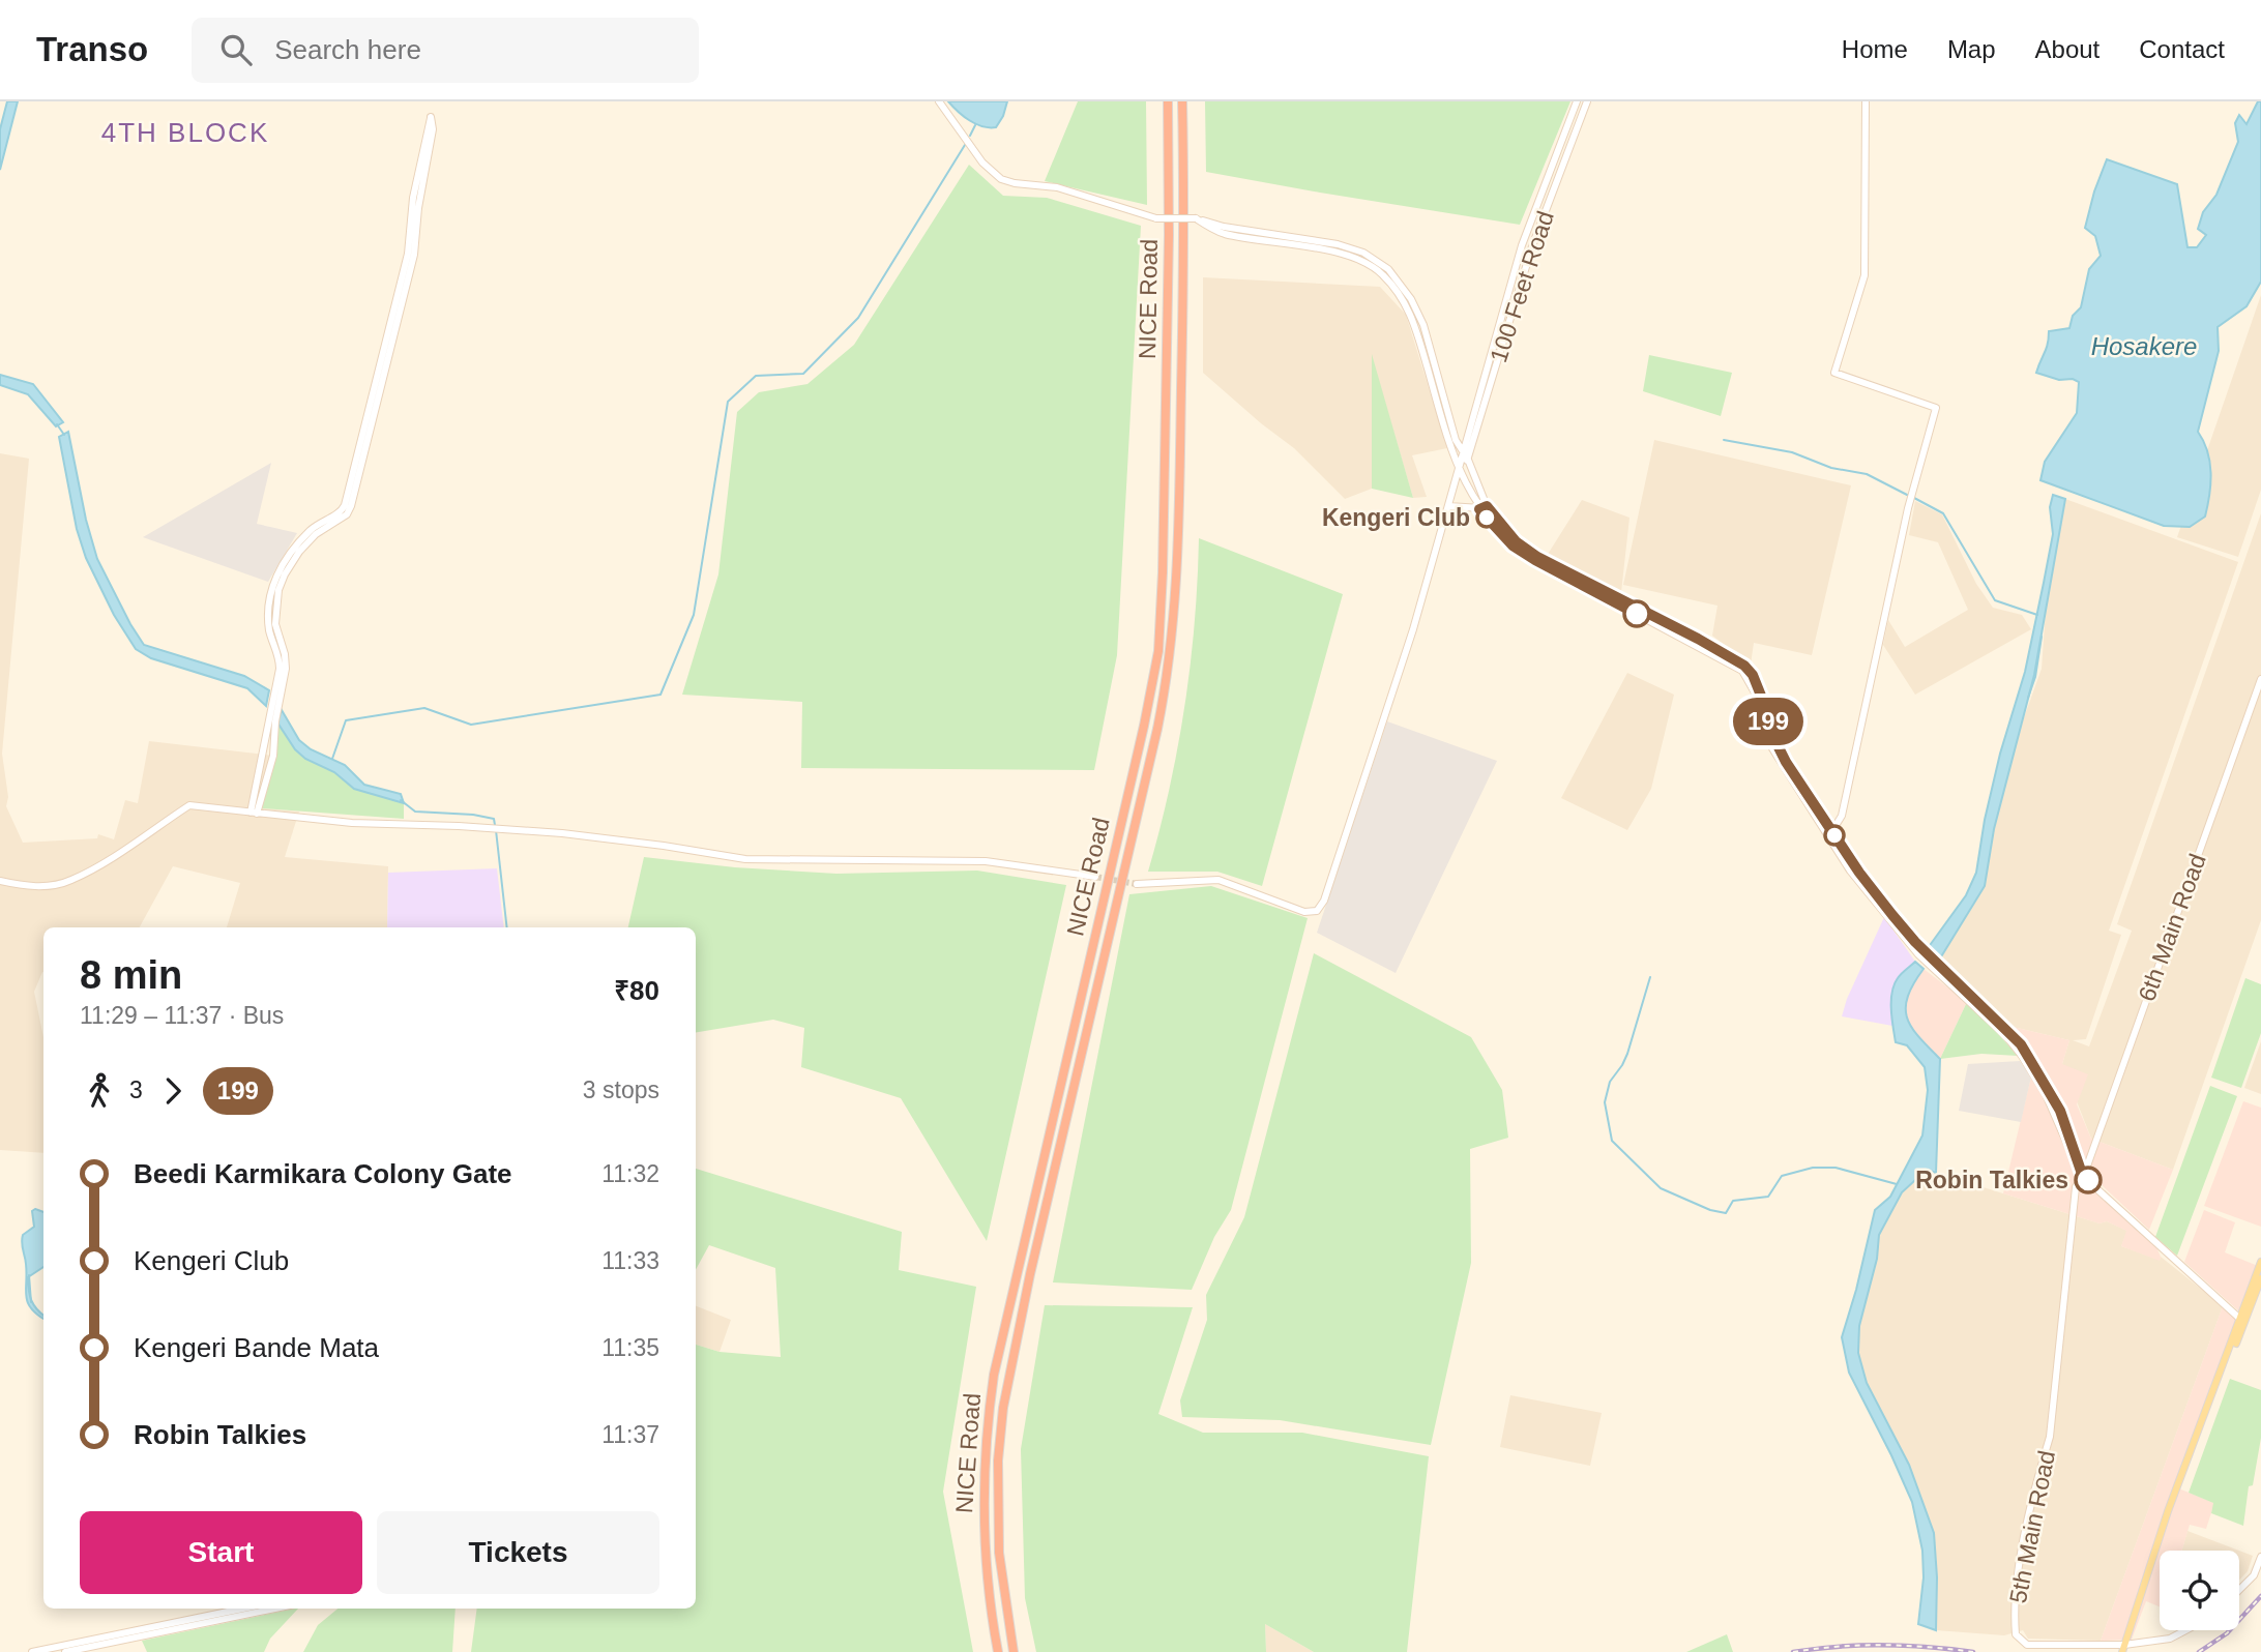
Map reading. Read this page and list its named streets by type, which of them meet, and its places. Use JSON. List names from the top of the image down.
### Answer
{
  "streets": {
    "highway": ["NICE Road"],
    "street": ["100 Feet Road", "6th Main Road", "5th Main Road"]
  },
  "crossings": [
    ["6th Main Road", "5th Main Road"]
  ],
  "districts": ["4TH BLOCK"],
  "water": ["Hosakere"],
  "places": ["Kengeri Club", "Robin Talkies"],
  "lines": ["bus line 199"],
  "page": {
    "header": "Transo",
    "search": "Search here",
    "nav": [
      "Home",
      "Map",
      "About",
      "Contact"
    ],
    "on_map": "199",
    "heading": ["8 min", "11:29 – 11:37 · Bus", "₹80"],
    "legs": ["3", "199", "3 stops"],
    "list": [
      {
        "name": "Beedi Karmikara Colony Gate",
        "value": "11:32"
      },
      {
        "name": "Kengeri Club",
        "value": "11:33"
      },
      {
        "name": "Kengeri Bande Mata",
        "value": "11:35"
      },
      {
        "name": "Robin Talkies",
        "value": "11:37"
      }
    ],
    "buttons": ["Start", "Tickets"]
  }
}
